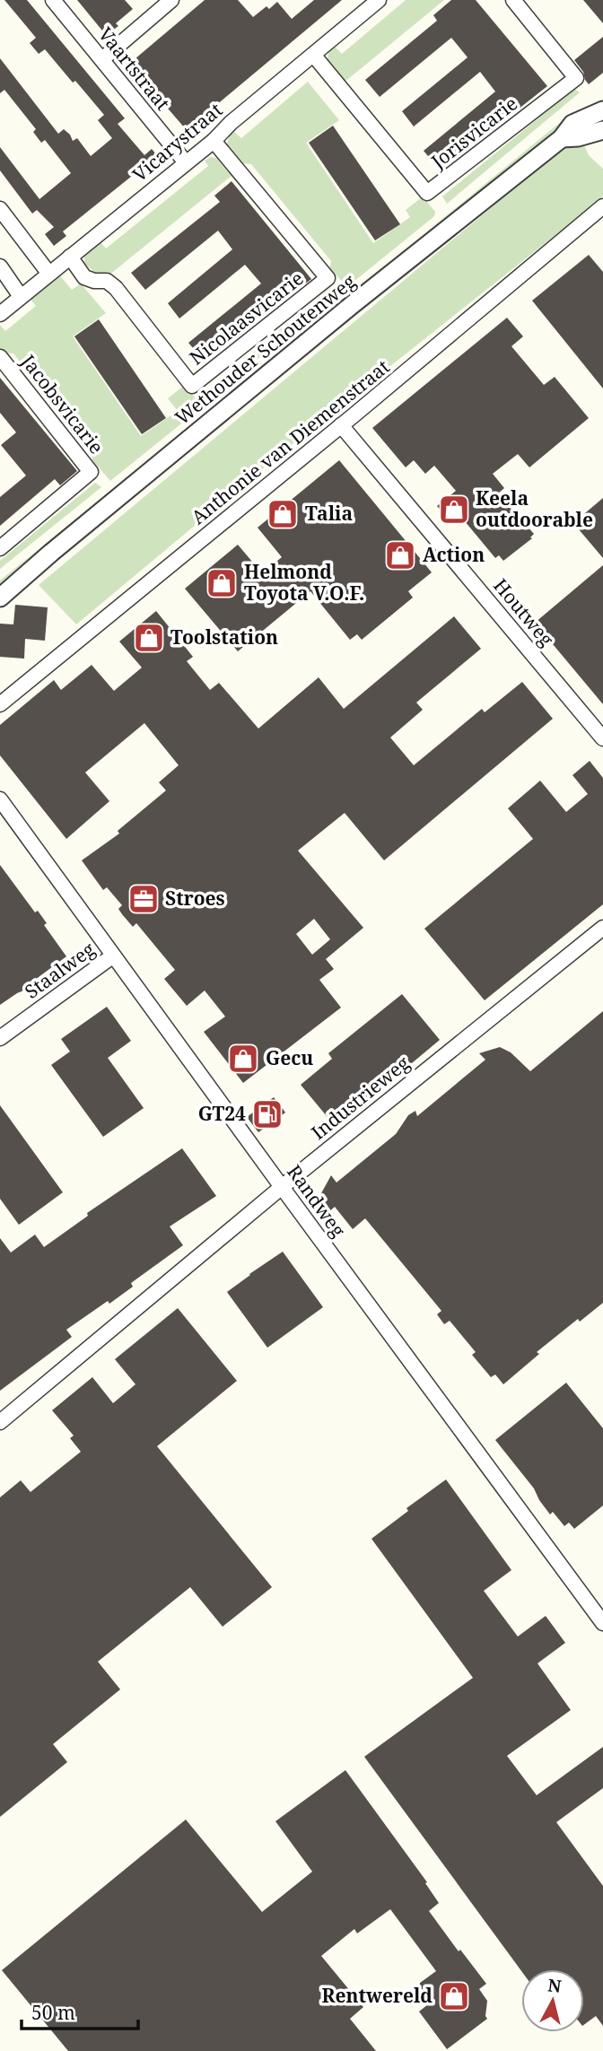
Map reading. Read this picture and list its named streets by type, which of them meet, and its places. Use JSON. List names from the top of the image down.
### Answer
{
  "streets": {
    "street": [
      "Vaartstraat",
      "Jorisvicarie",
      "Vicarystraat",
      "Nicolaasvicarie",
      "Wethouder Schoutenweg",
      "Jacobsvicarie",
      "Anthonie van Diemenstraat",
      "Houtweg",
      "Staalweg",
      "Industrieweg",
      "Randweg"
    ]
  },
  "crossings": [
    ["Vaartstraat", "Vicarystraat"],
    ["Jorisvicarie", "Vicarystraat"],
    ["Vicarystraat", "Nicolaasvicarie"],
    ["Anthonie van Diemenstraat", "Houtweg"],
    ["Staalweg", "Randweg"],
    ["Industrieweg", "Randweg"]
  ],
  "places": {
    "shop": [
      "Keela outdoorable",
      "Talia",
      "Action",
      "Helmond Toyota V.O.F.",
      "Toolstation",
      "Gecu",
      "Rentwereld"
    ],
    "office": ["Stroes"],
    "fuel station": ["GT24"]
  },
  "scale_bar": "50 m",
  "north": "top"
}
